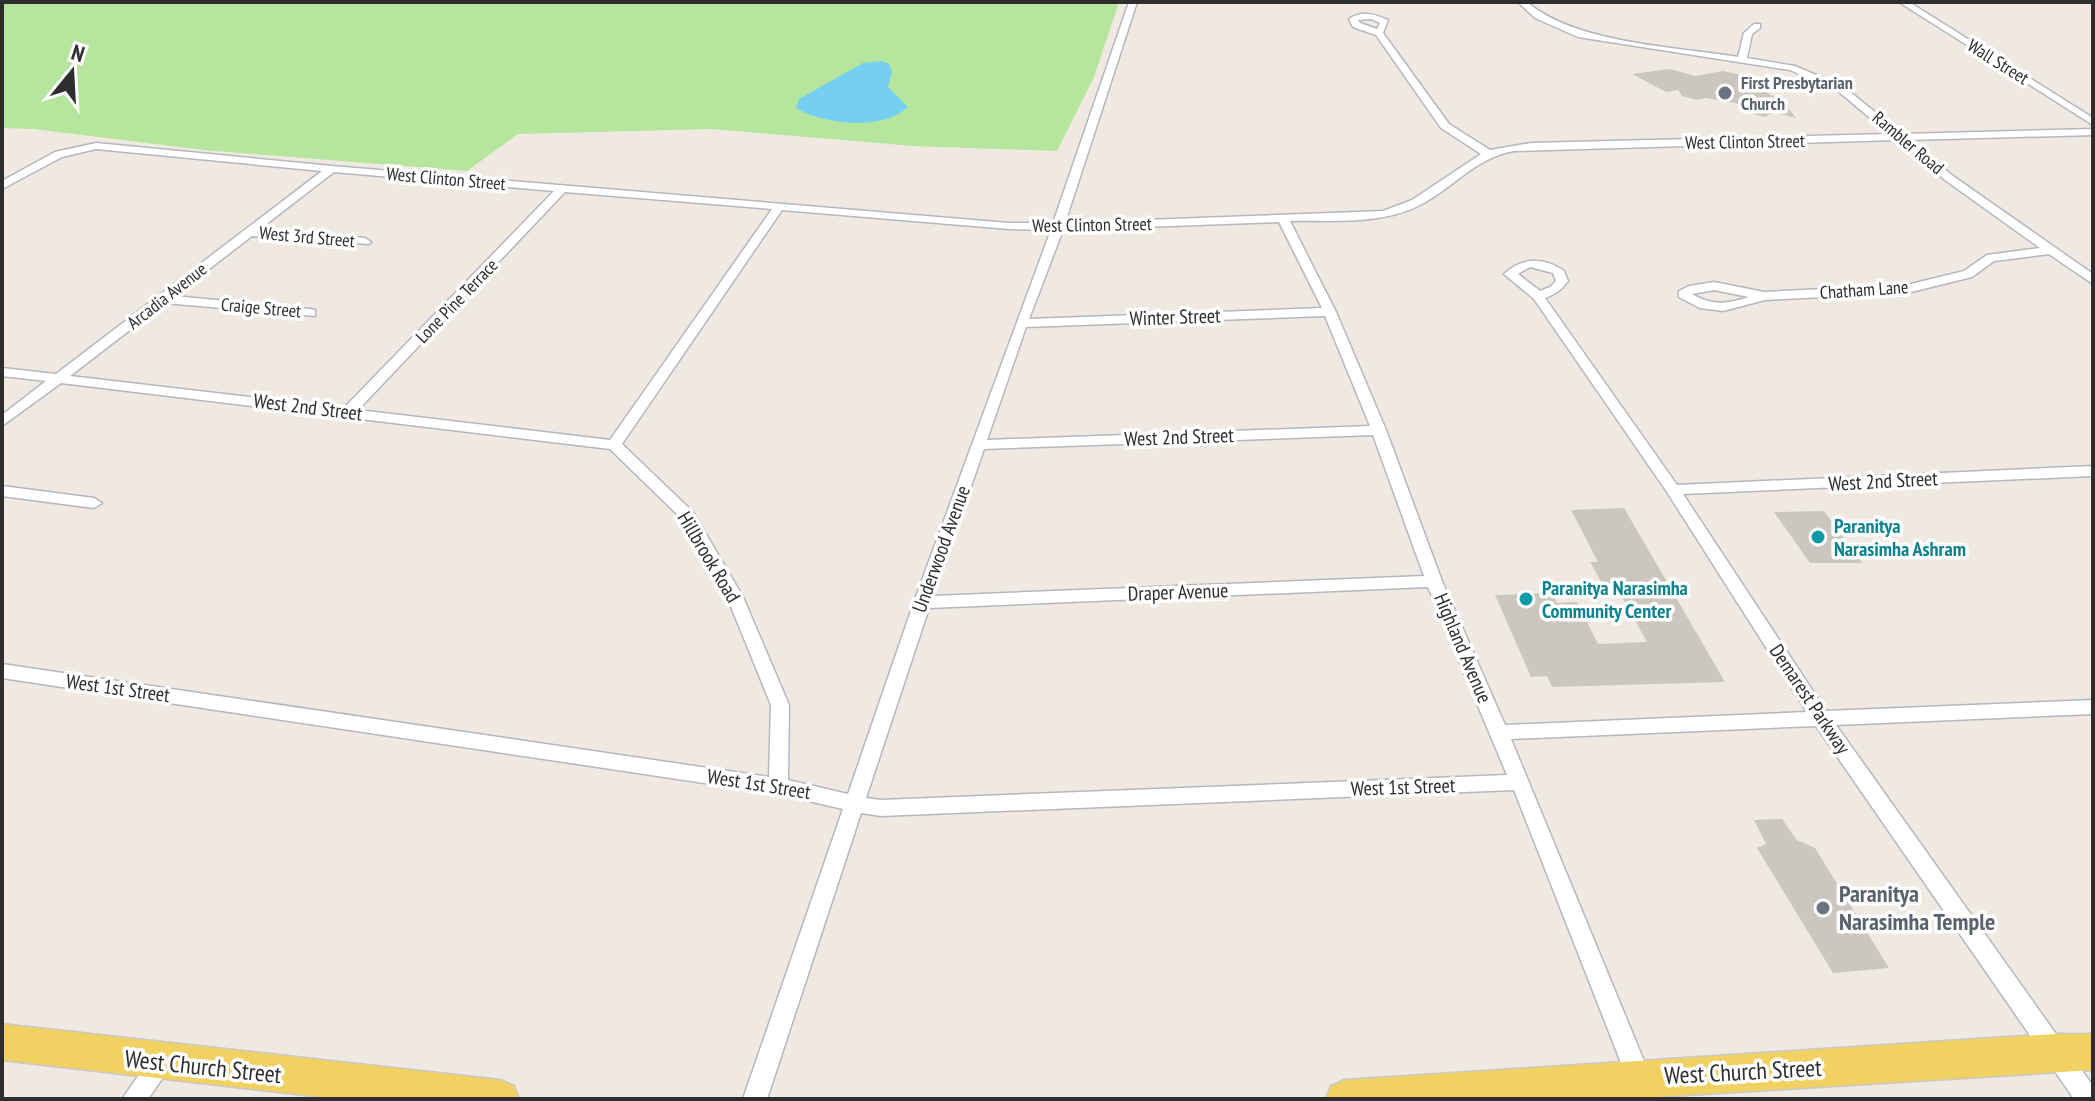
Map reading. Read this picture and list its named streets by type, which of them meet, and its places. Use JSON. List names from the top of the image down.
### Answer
{
  "streets": {
    "main road": ["West Church Street"],
    "street": [
      "Wall Street",
      "West Clinton Street",
      "Rambler Road",
      "West 3rd Street",
      "Chatham Lane",
      "Arcadia Avenue",
      "Lone Pine Terrace",
      "Craige Street",
      "Winter Street",
      "West 2nd Street",
      "Underwood Avenue",
      "Hillbrook Road",
      "Draper Avenue",
      "Highland Avenue",
      "West 1st Street",
      "Demarest Parkway"
    ]
  },
  "crossings": [
    ["West Clinton Street", "Rambler Road"],
    ["West Clinton Street", "Arcadia Avenue"],
    ["West Clinton Street", "Lone Pine Terrace"],
    ["West Clinton Street", "Underwood Avenue"],
    ["West Clinton Street", "Highland Avenue"],
    ["Rambler Road", "Chatham Lane"],
    ["West 3rd Street", "Arcadia Avenue"],
    ["Arcadia Avenue", "Craige Street"],
    ["Arcadia Avenue", "West 2nd Street"],
    ["Lone Pine Terrace", "West 2nd Street"],
    ["Winter Street", "Underwood Avenue"],
    ["Winter Street", "Highland Avenue"],
    ["West 2nd Street", "Underwood Avenue"],
    ["West 2nd Street", "Hillbrook Road"],
    ["West 2nd Street", "Highland Avenue"],
    ["West 2nd Street", "Demarest Parkway"],
    ["Underwood Avenue", "Draper Avenue"],
    ["Underwood Avenue", "West 1st Street"],
    ["Hillbrook Road", "West 1st Street"],
    ["Draper Avenue", "Highland Avenue"],
    ["Highland Avenue", "West 1st Street"],
    ["Highland Avenue", "West Church Street"],
    ["Demarest Parkway", "West Church Street"]
  ],
  "places": [
    "First Presbytarian Church",
    "Paranitya Narasimha Ashram",
    "Paranitya Narasimha Community Center",
    "Paranitya Narasimha Temple"
  ],
  "north": "top"
}
